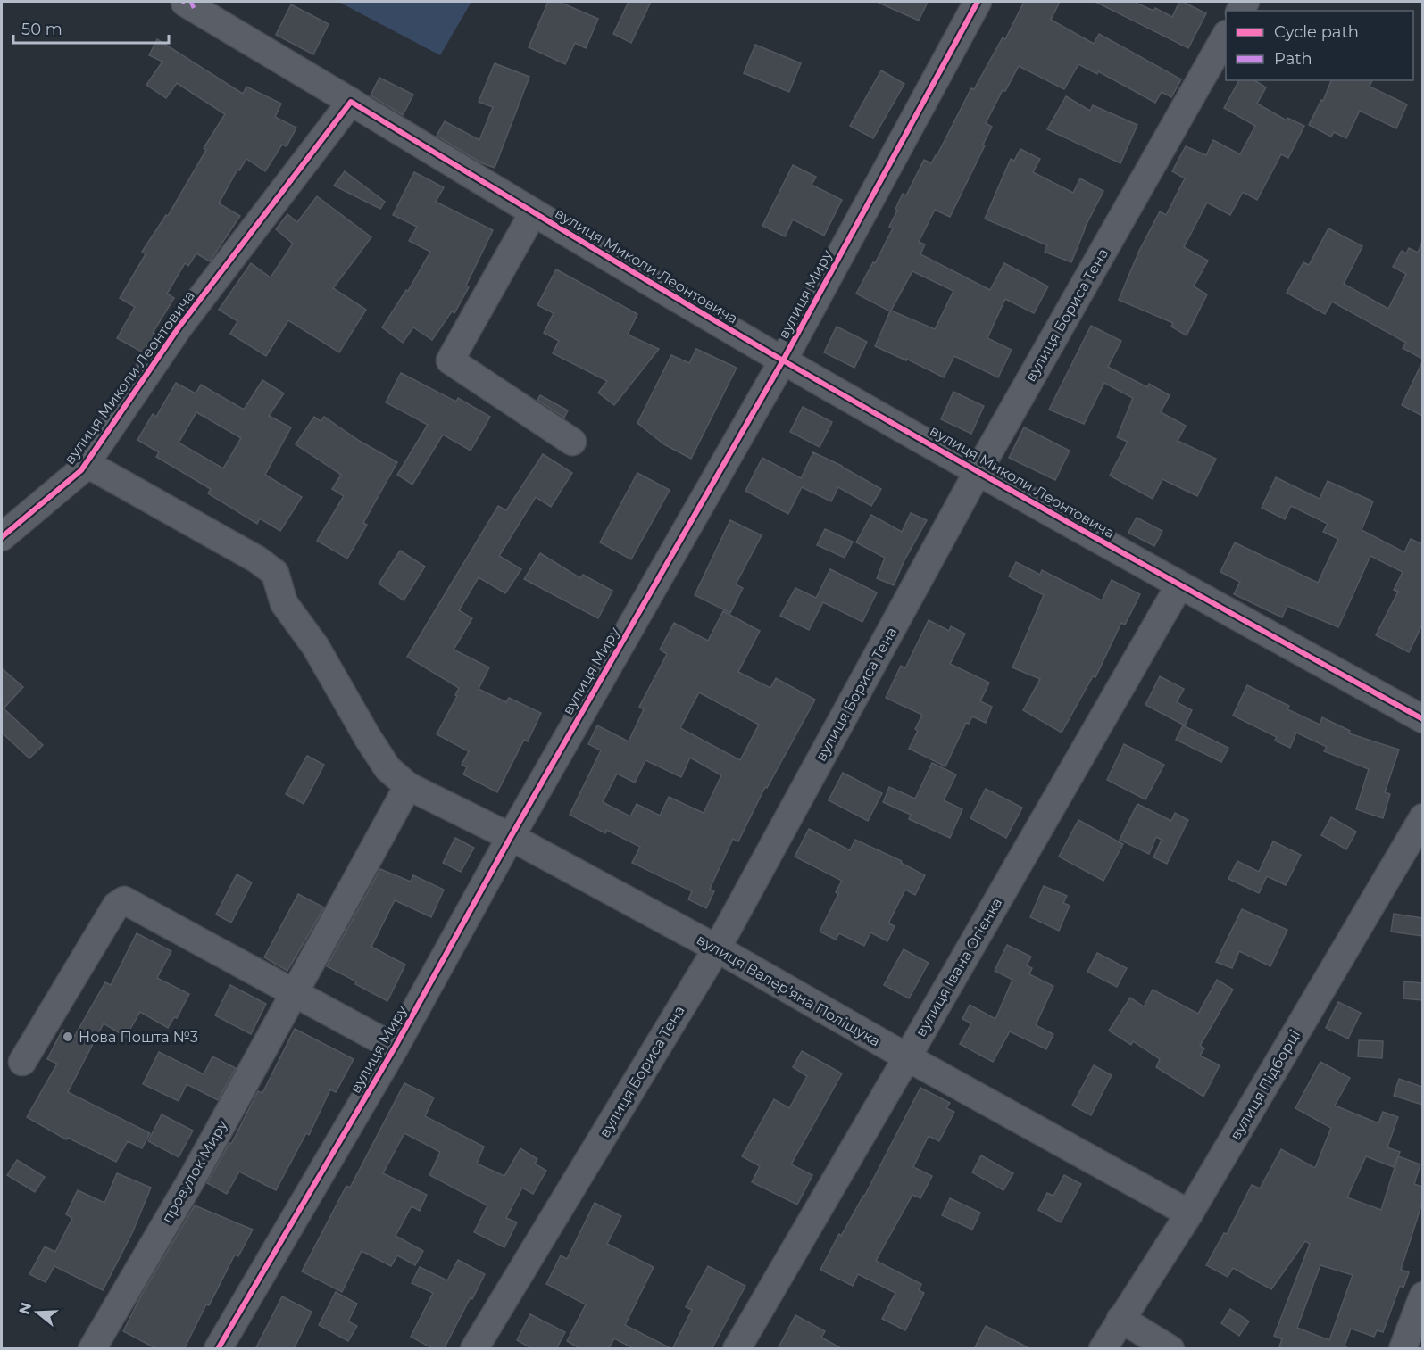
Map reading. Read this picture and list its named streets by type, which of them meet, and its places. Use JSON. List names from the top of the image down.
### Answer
{
  "streets": {
    "street": [
      "вулиця Миколи Леонтовича",
      "вулиця Миру",
      "вулиця Бориса Тена",
      "вулиця Івана Огієнка",
      "вулиця Валерʼяна Поліщука",
      "вулиця Підборці",
      "провулок Миру"
    ]
  },
  "crossings": [
    ["вулиця Миколи Леонтовича", "вулиця Миру"],
    ["вулиця Миколи Леонтовича", "вулиця Бориса Тена"],
    ["вулиця Миколи Леонтовича", "вулиця Івана Огієнка"],
    ["вулиця Миколи Леонтовича", "вулиця Валерʼяна Поліщука"],
    ["вулиця Миру", "вулиця Валерʼяна Поліщука"],
    ["вулиця Бориса Тена", "вулиця Валерʼяна Поліщука"],
    ["вулиця Івана Огієнка", "вулиця Валерʼяна Поліщука"],
    ["вулиця Валерʼяна Поліщука", "вулиця Підборці"],
    ["вулиця Валерʼяна Поліщука", "провулок Миру"]
  ],
  "places": ["Нова Пошта №3"],
  "legend": ["Cycle path", "Path"],
  "scale_bar": "50 m",
  "north": "left"
}
